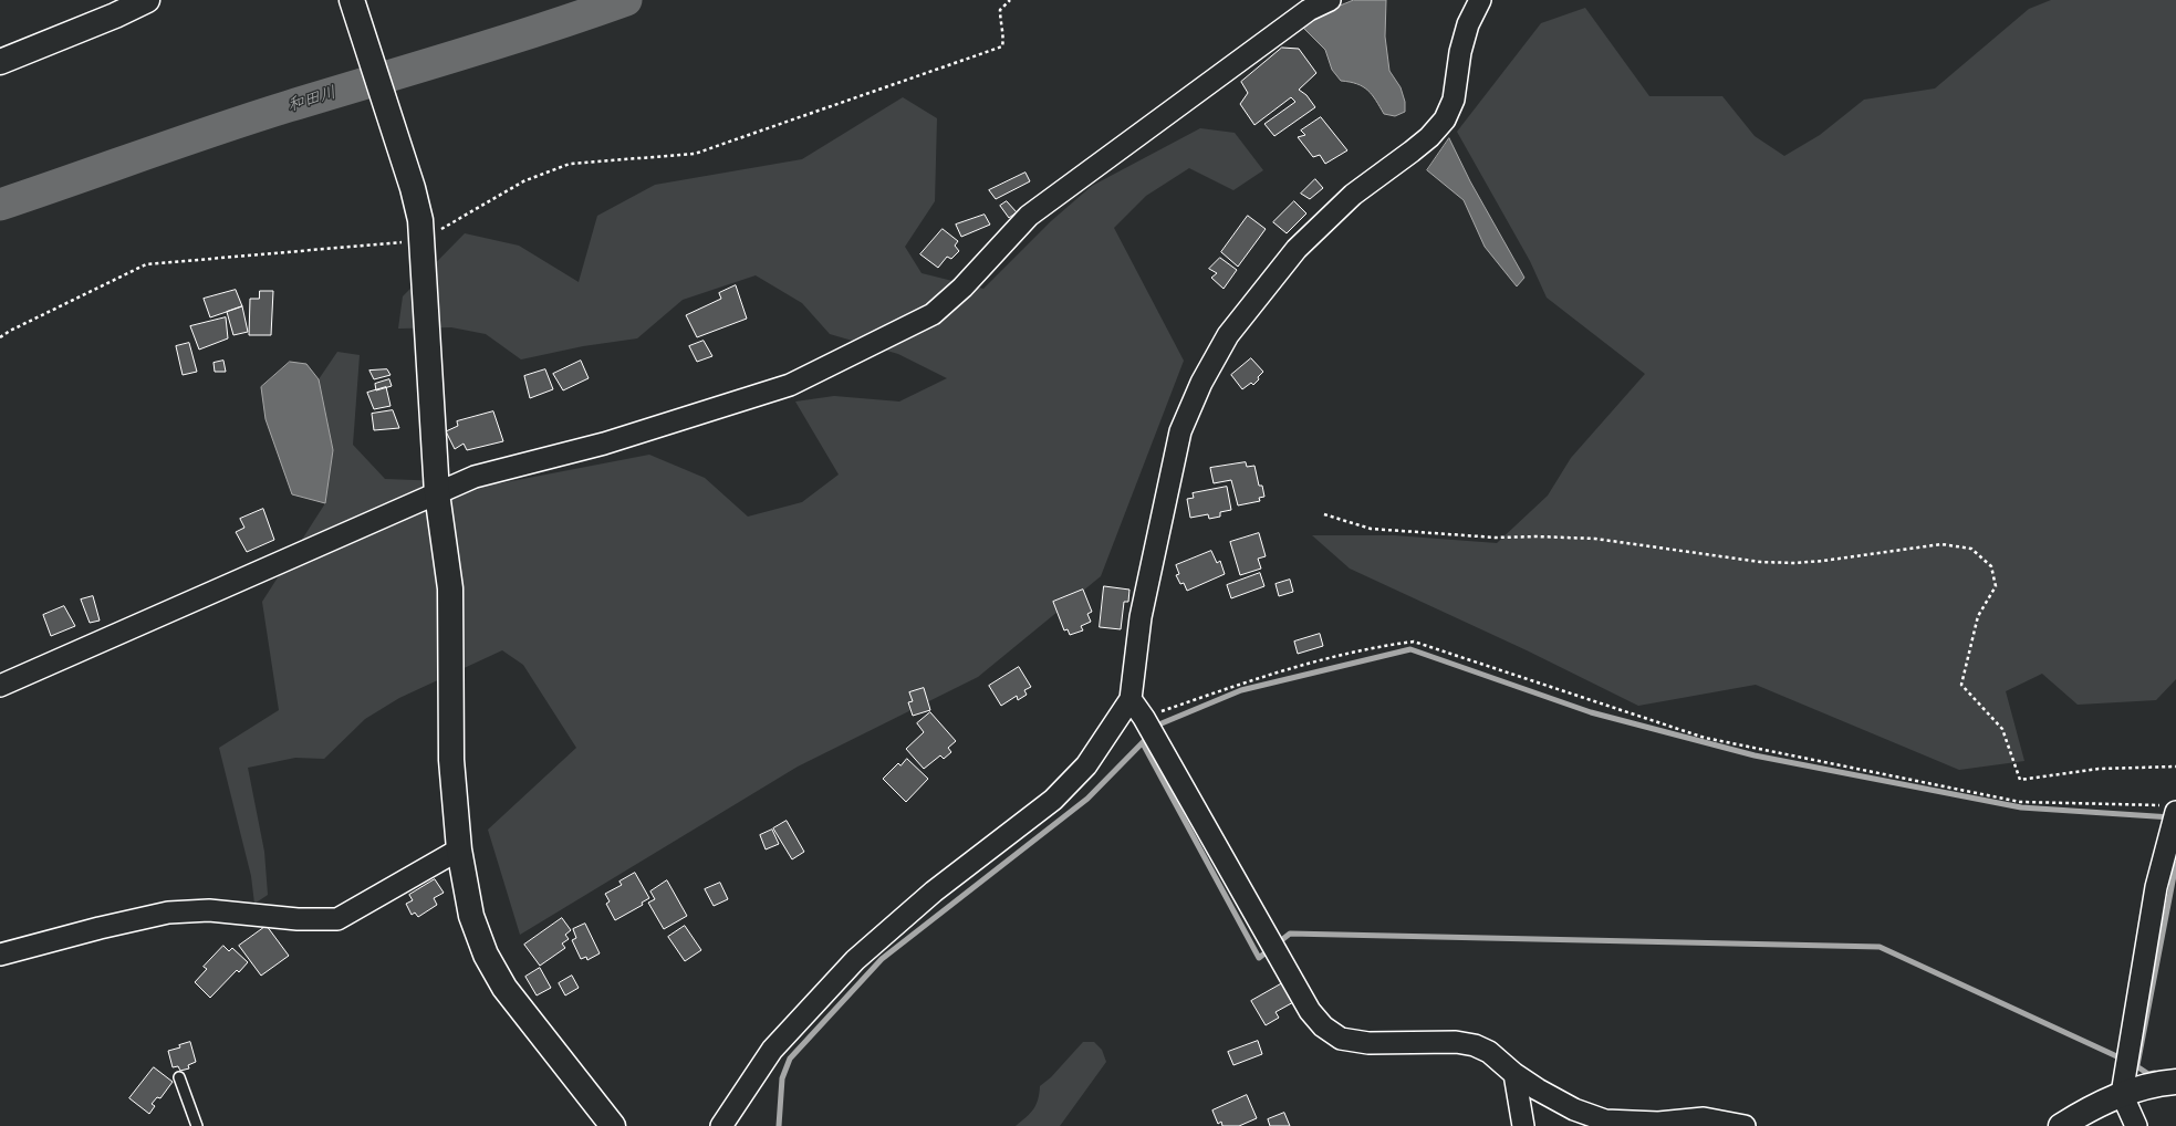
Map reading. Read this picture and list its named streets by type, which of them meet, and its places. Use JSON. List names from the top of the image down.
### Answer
{
  "water": ["和田川"]
}
